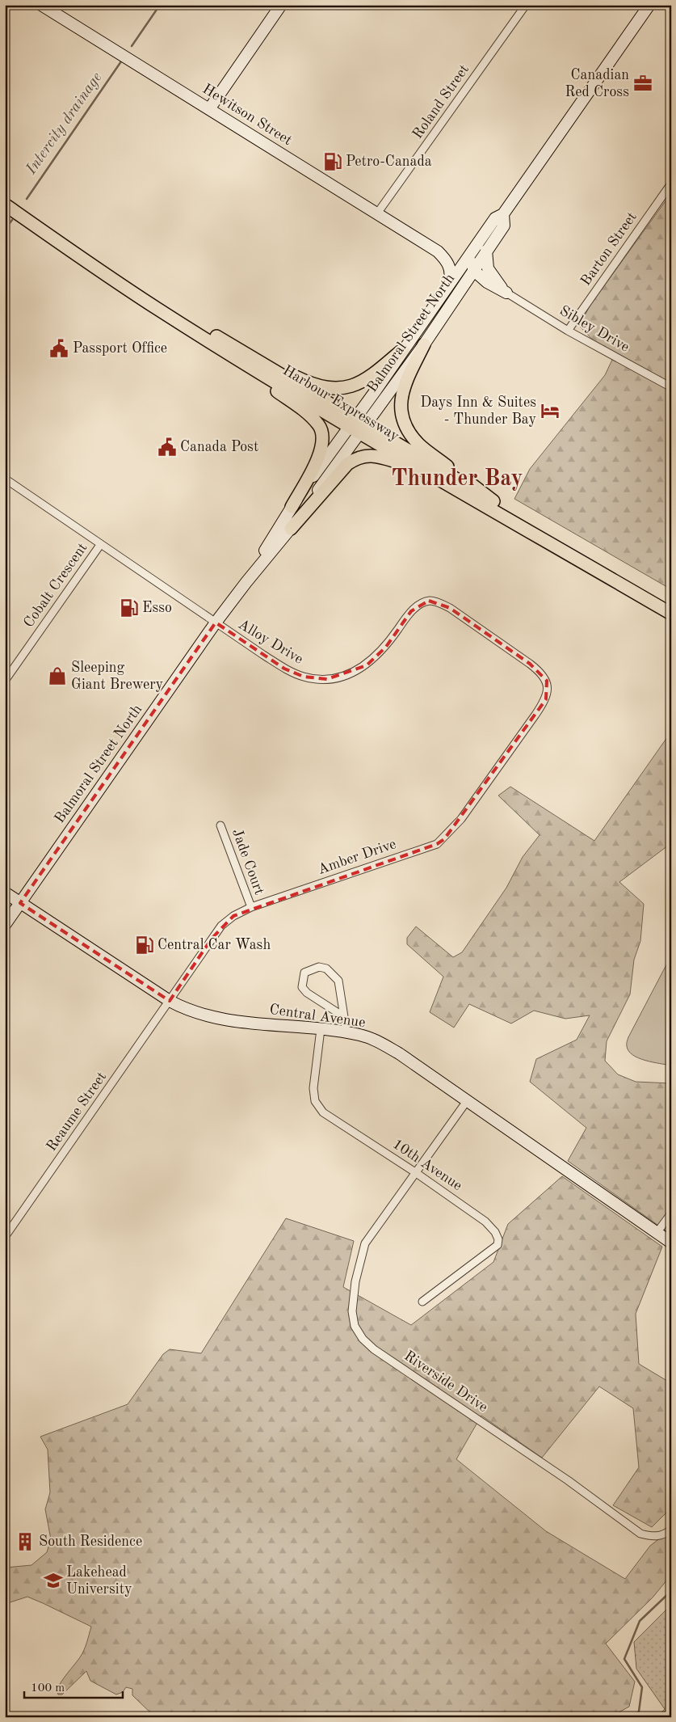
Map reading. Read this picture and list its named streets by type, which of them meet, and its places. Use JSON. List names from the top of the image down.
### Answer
{
  "streets": {
    "main road": [
      "Hewitson Street",
      "Balmoral Street North",
      "Harbour Expressway",
      "Central Avenue"
    ],
    "street": [
      "Roland Street",
      "Barton Street",
      "Sibley Drive",
      "Cobalt Crescent",
      "Alloy Drive",
      "Amber Drive",
      "Jade Court",
      "Reaume Street",
      "10th Avenue",
      "Riverside Drive"
    ]
  },
  "crossings": [
    ["Roland Street", "Hewitson Street"],
    ["Hewitson Street", "Balmoral Street North"],
    ["Barton Street", "Sibley Drive"],
    ["Balmoral Street North", "Harbour Expressway"],
    ["Balmoral Street North", "Alloy Drive"],
    ["Balmoral Street North", "Central Avenue"],
    ["Cobalt Crescent", "Alloy Drive"],
    ["Alloy Drive", "Amber Drive"],
    ["Amber Drive", "Jade Court"],
    ["Amber Drive", "Central Avenue"],
    ["Amber Drive", "Reaume Street"],
    ["Central Avenue", "Reaume Street"],
    ["Central Avenue", "10th Avenue"],
    ["Central Avenue", "Riverside Drive"],
    ["10th Avenue", "Riverside Drive"]
  ],
  "districts": ["Thunder Bay"],
  "water": ["Intercity drainage"],
  "places": {
    "office": ["Canadian Red Cross"],
    "fuel station": ["Petro-Canada", "Esso", "Central Car Wash"],
    "public building": ["Passport Office", "Canada Post"],
    "hotel": ["Days Inn & Suites - Thunder Bay"],
    "shop": ["Sleeping Giant Brewery"],
    "building": ["South Residence"],
    "school or university": ["Lakehead University"]
  },
  "scale_bar": "100 m"
}
